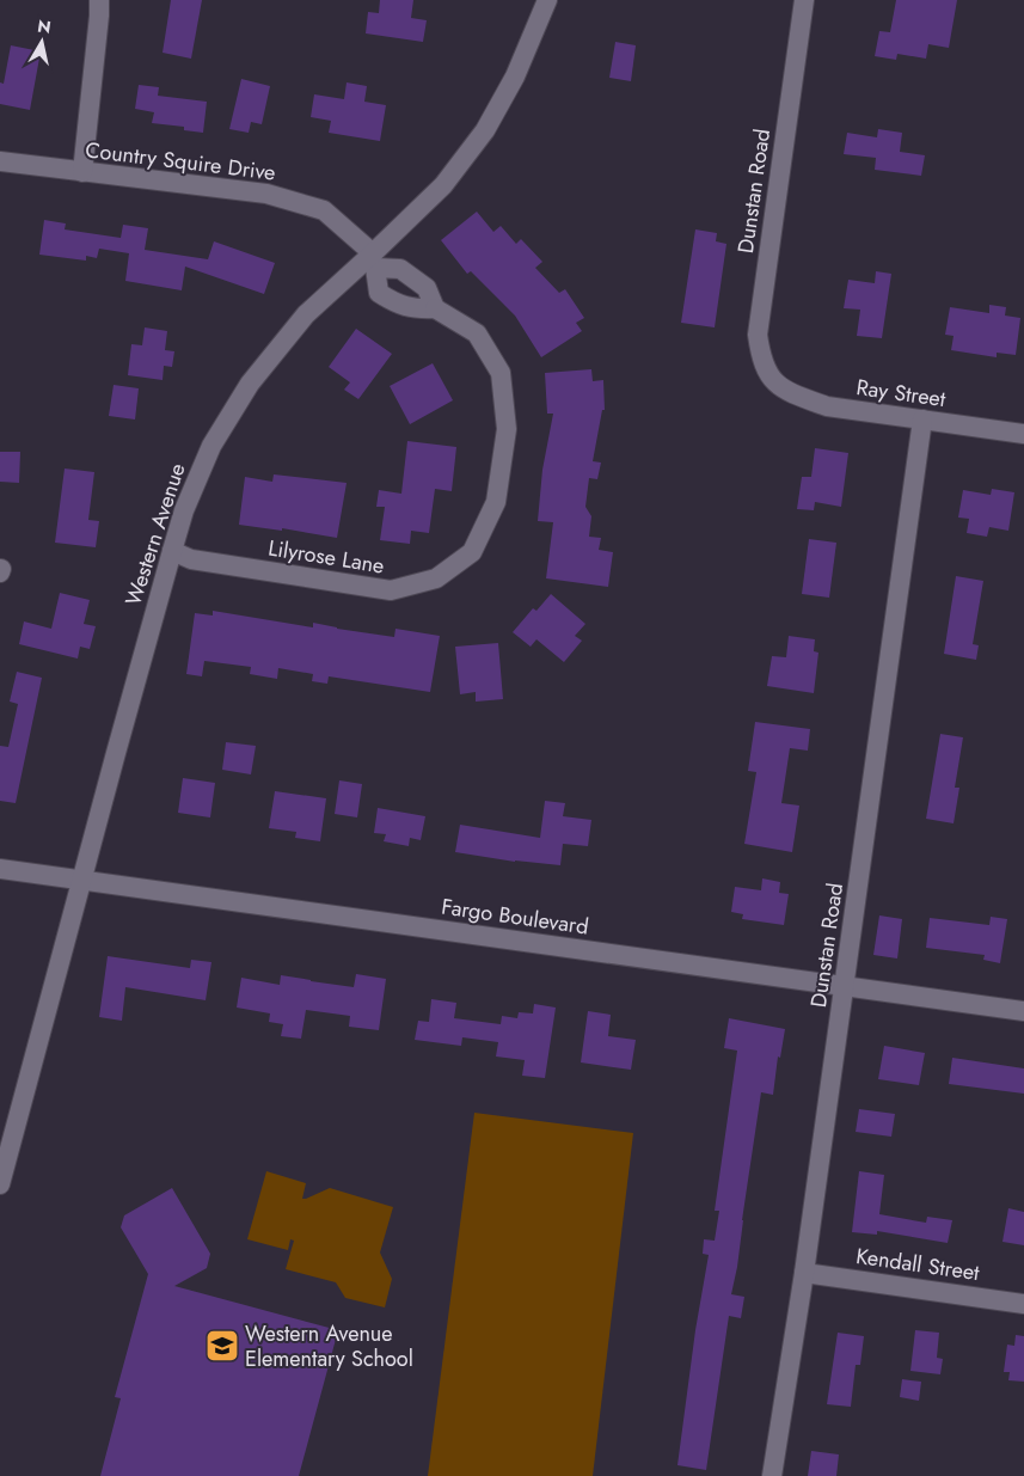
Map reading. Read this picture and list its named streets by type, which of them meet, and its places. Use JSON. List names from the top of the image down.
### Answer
{
  "streets": {
    "street": [
      "Country Squire Drive",
      "Dunstan Road",
      "Ray Street",
      "Western Avenue",
      "Lilyrose Lane",
      "Fargo Boulevard",
      "Kendall Street"
    ]
  },
  "crossings": [
    ["Country Squire Drive", "Western Avenue"],
    ["Dunstan Road", "Ray Street"],
    ["Dunstan Road", "Fargo Boulevard"],
    ["Dunstan Road", "Kendall Street"],
    ["Western Avenue", "Lilyrose Lane"],
    ["Western Avenue", "Fargo Boulevard"]
  ],
  "places": {
    "school or university": ["Western Avenue Elementary School"]
  },
  "north": "top"
}
